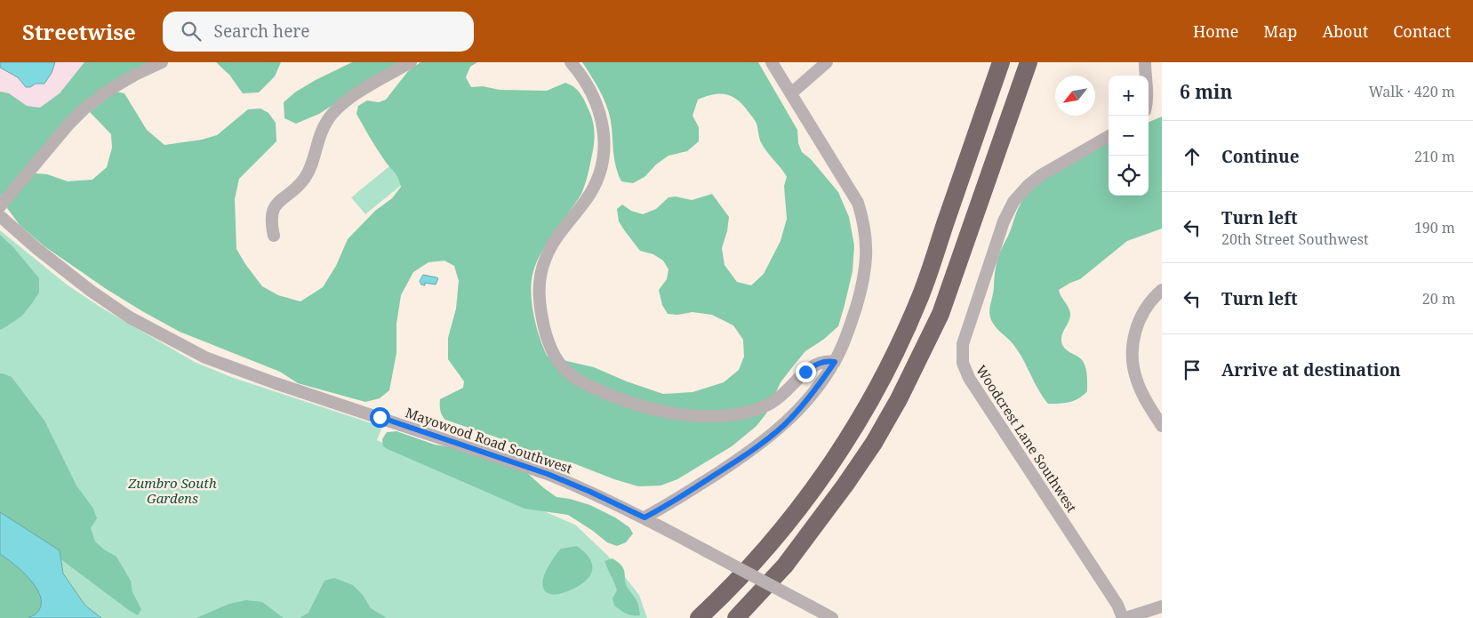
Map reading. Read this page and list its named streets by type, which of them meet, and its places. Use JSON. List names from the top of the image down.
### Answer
{
  "streets": {
    "street": ["Woodcrest Lane Southwest", "Mayowood Road Southwest"]
  },
  "parks": ["Zumbro South Gardens"],
  "north": "bottom left",
  "page": {
    "header": "Streetwise",
    "search": "Search here",
    "nav": [
      "Home",
      "Map",
      "About",
      "Contact"
    ],
    "heading": ["6 min", "Walk · 420 m"],
    "map_buttons": ["+", "−"],
    "list": [
      ["Continue", "210 m"],
      ["Turn left", "20th Street Southwest", "190 m"],
      ["Turn left", "20 m"],
      "Arrive at destination"
    ]
  }
}
